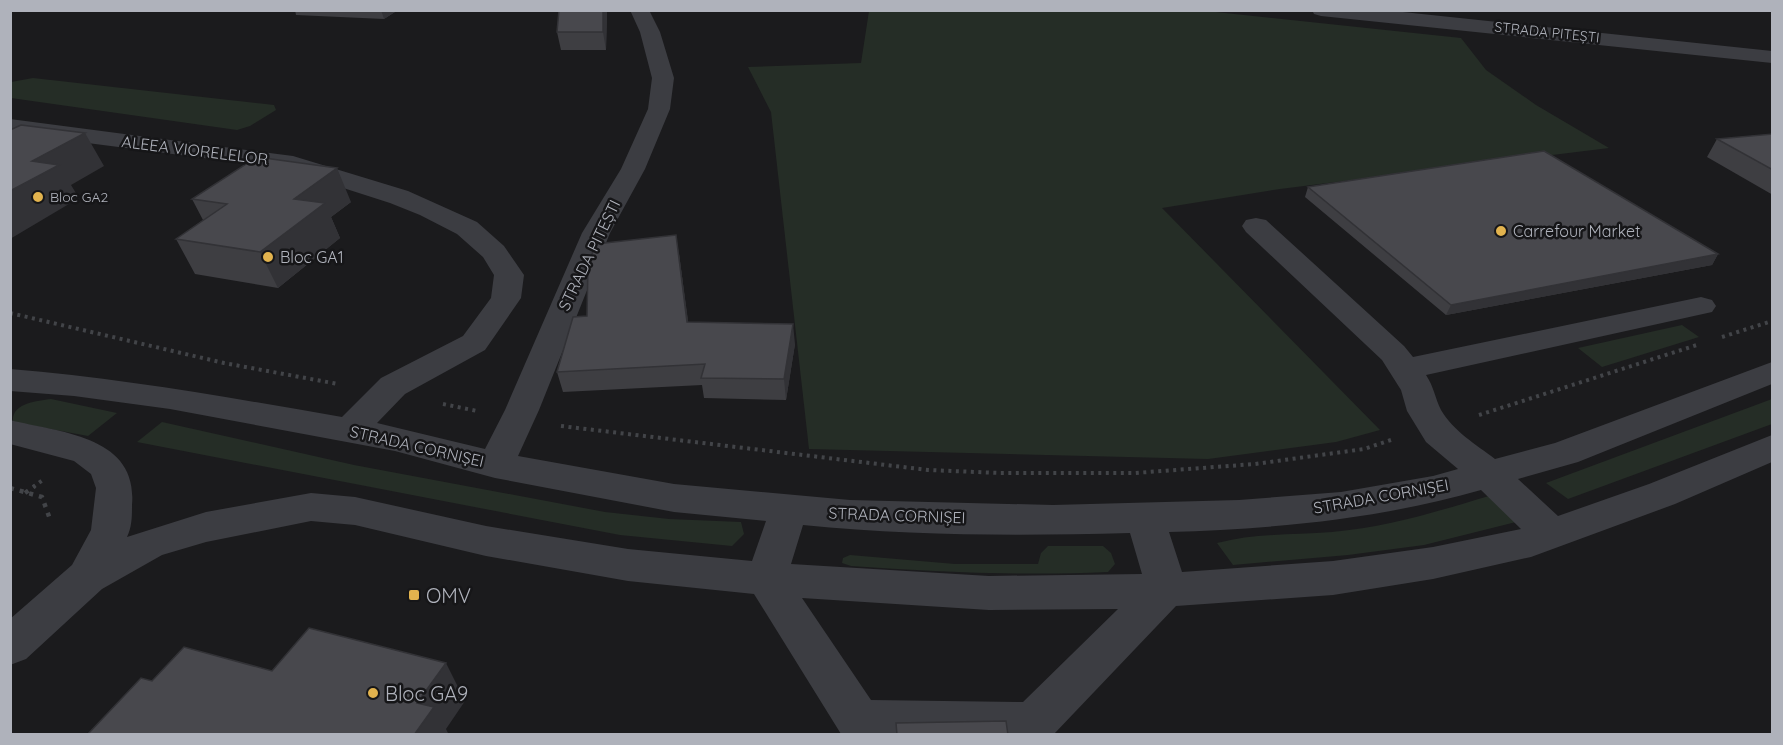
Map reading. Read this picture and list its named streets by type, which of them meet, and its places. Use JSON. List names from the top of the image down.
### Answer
{
  "streets": {
    "street": ["STRADA PITEȘTI", "ALEEA VIORELELOR", "STRADA CORNIȘEI"]
  },
  "crossings": [
    ["STRADA PITEȘTI", "STRADA CORNIȘEI"],
    ["ALEEA VIORELELOR", "STRADA CORNIȘEI"]
  ],
  "places": {
    "other": [
      "Bloc GA2",
      "Carrefour Market",
      "Bloc GA1",
      "Bloc GA9"
    ],
    "transit": ["OMV"]
  }
}
